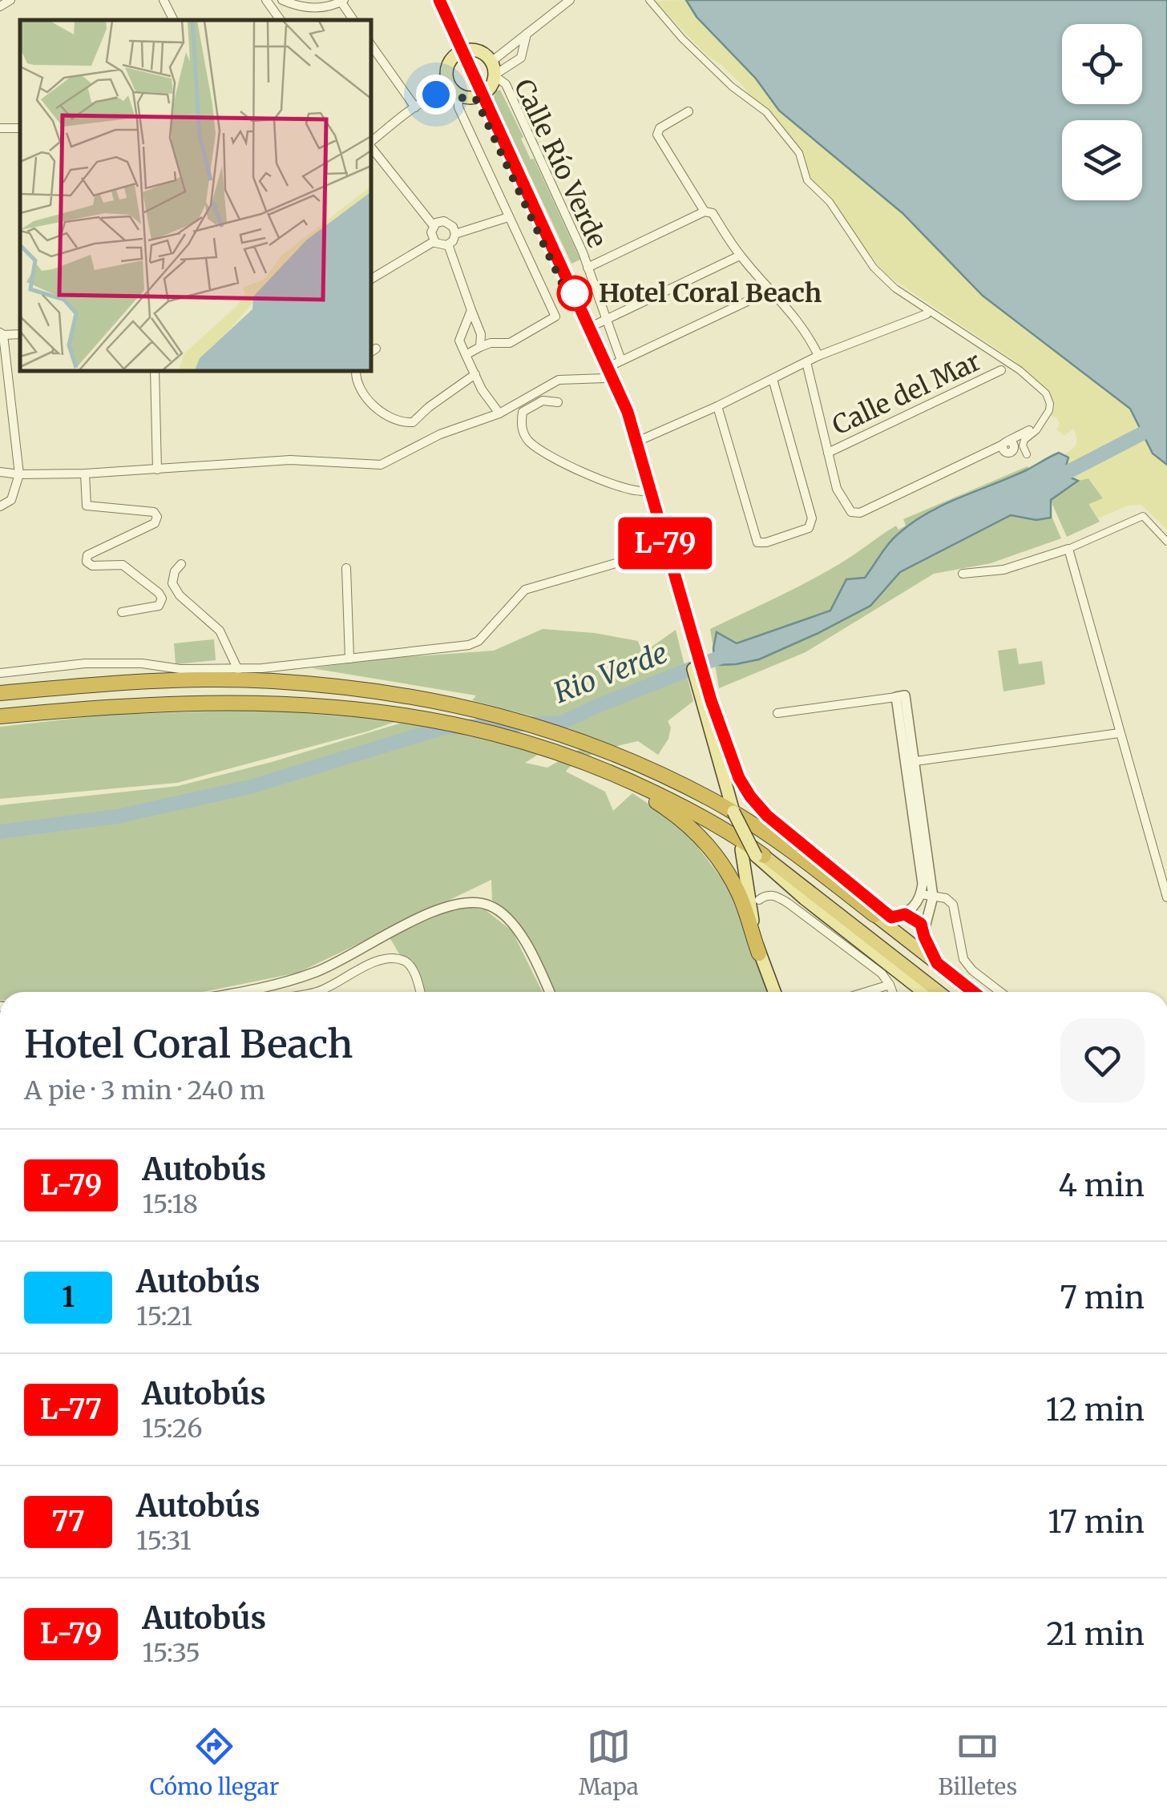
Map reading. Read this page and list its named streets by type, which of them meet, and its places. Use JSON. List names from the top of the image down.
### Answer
{
  "streets": {
    "street": ["Calle Río Verde", "Calle del Mar"]
  },
  "water": ["Rio Verde"],
  "places": ["Hotel Coral Beach"],
  "lines": ["bus line L-79"],
  "page": {
    "on_map": "L-79",
    "heading": ["Hotel Coral Beach", "A pie · 3 min · 240 m"],
    "list": [
      {
        "mark": "L-79",
        "name": "Autobús",
        "note": "15:18",
        "value": "4 min"
      },
      {
        "mark": "1",
        "name": "Autobús",
        "note": "15:21",
        "value": "7 min"
      },
      {
        "mark": "L-77",
        "name": "Autobús",
        "note": "15:26",
        "value": "12 min"
      },
      {
        "mark": "77",
        "name": "Autobús",
        "note": "15:31",
        "value": "17 min"
      },
      {
        "mark": "L-79",
        "name": "Autobús",
        "note": "15:35",
        "value": "21 min"
      }
    ],
    "tabs": ["Cómo llegar", "Mapa", "Billetes"]
  }
}
